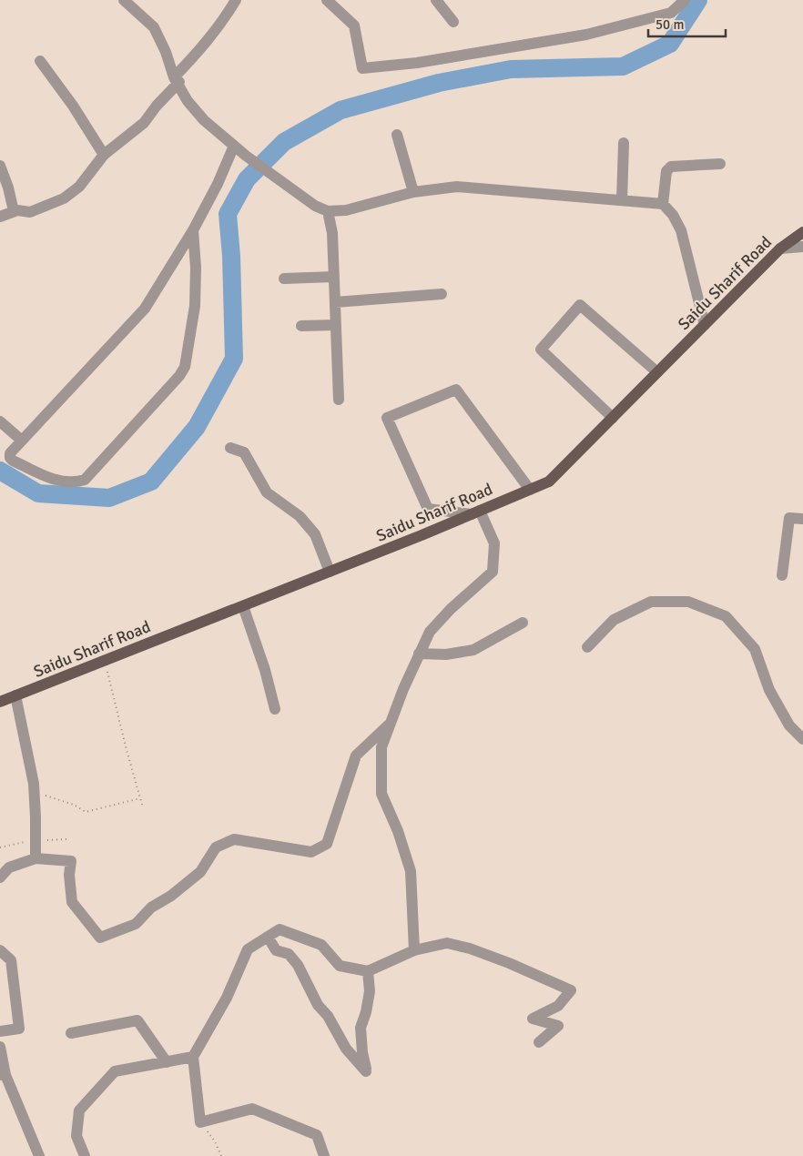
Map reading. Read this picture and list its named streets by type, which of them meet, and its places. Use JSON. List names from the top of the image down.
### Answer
{
  "streets": {
    "main road": ["Saidu Sharif Road"]
  },
  "scale_bar": "50 m"
}
